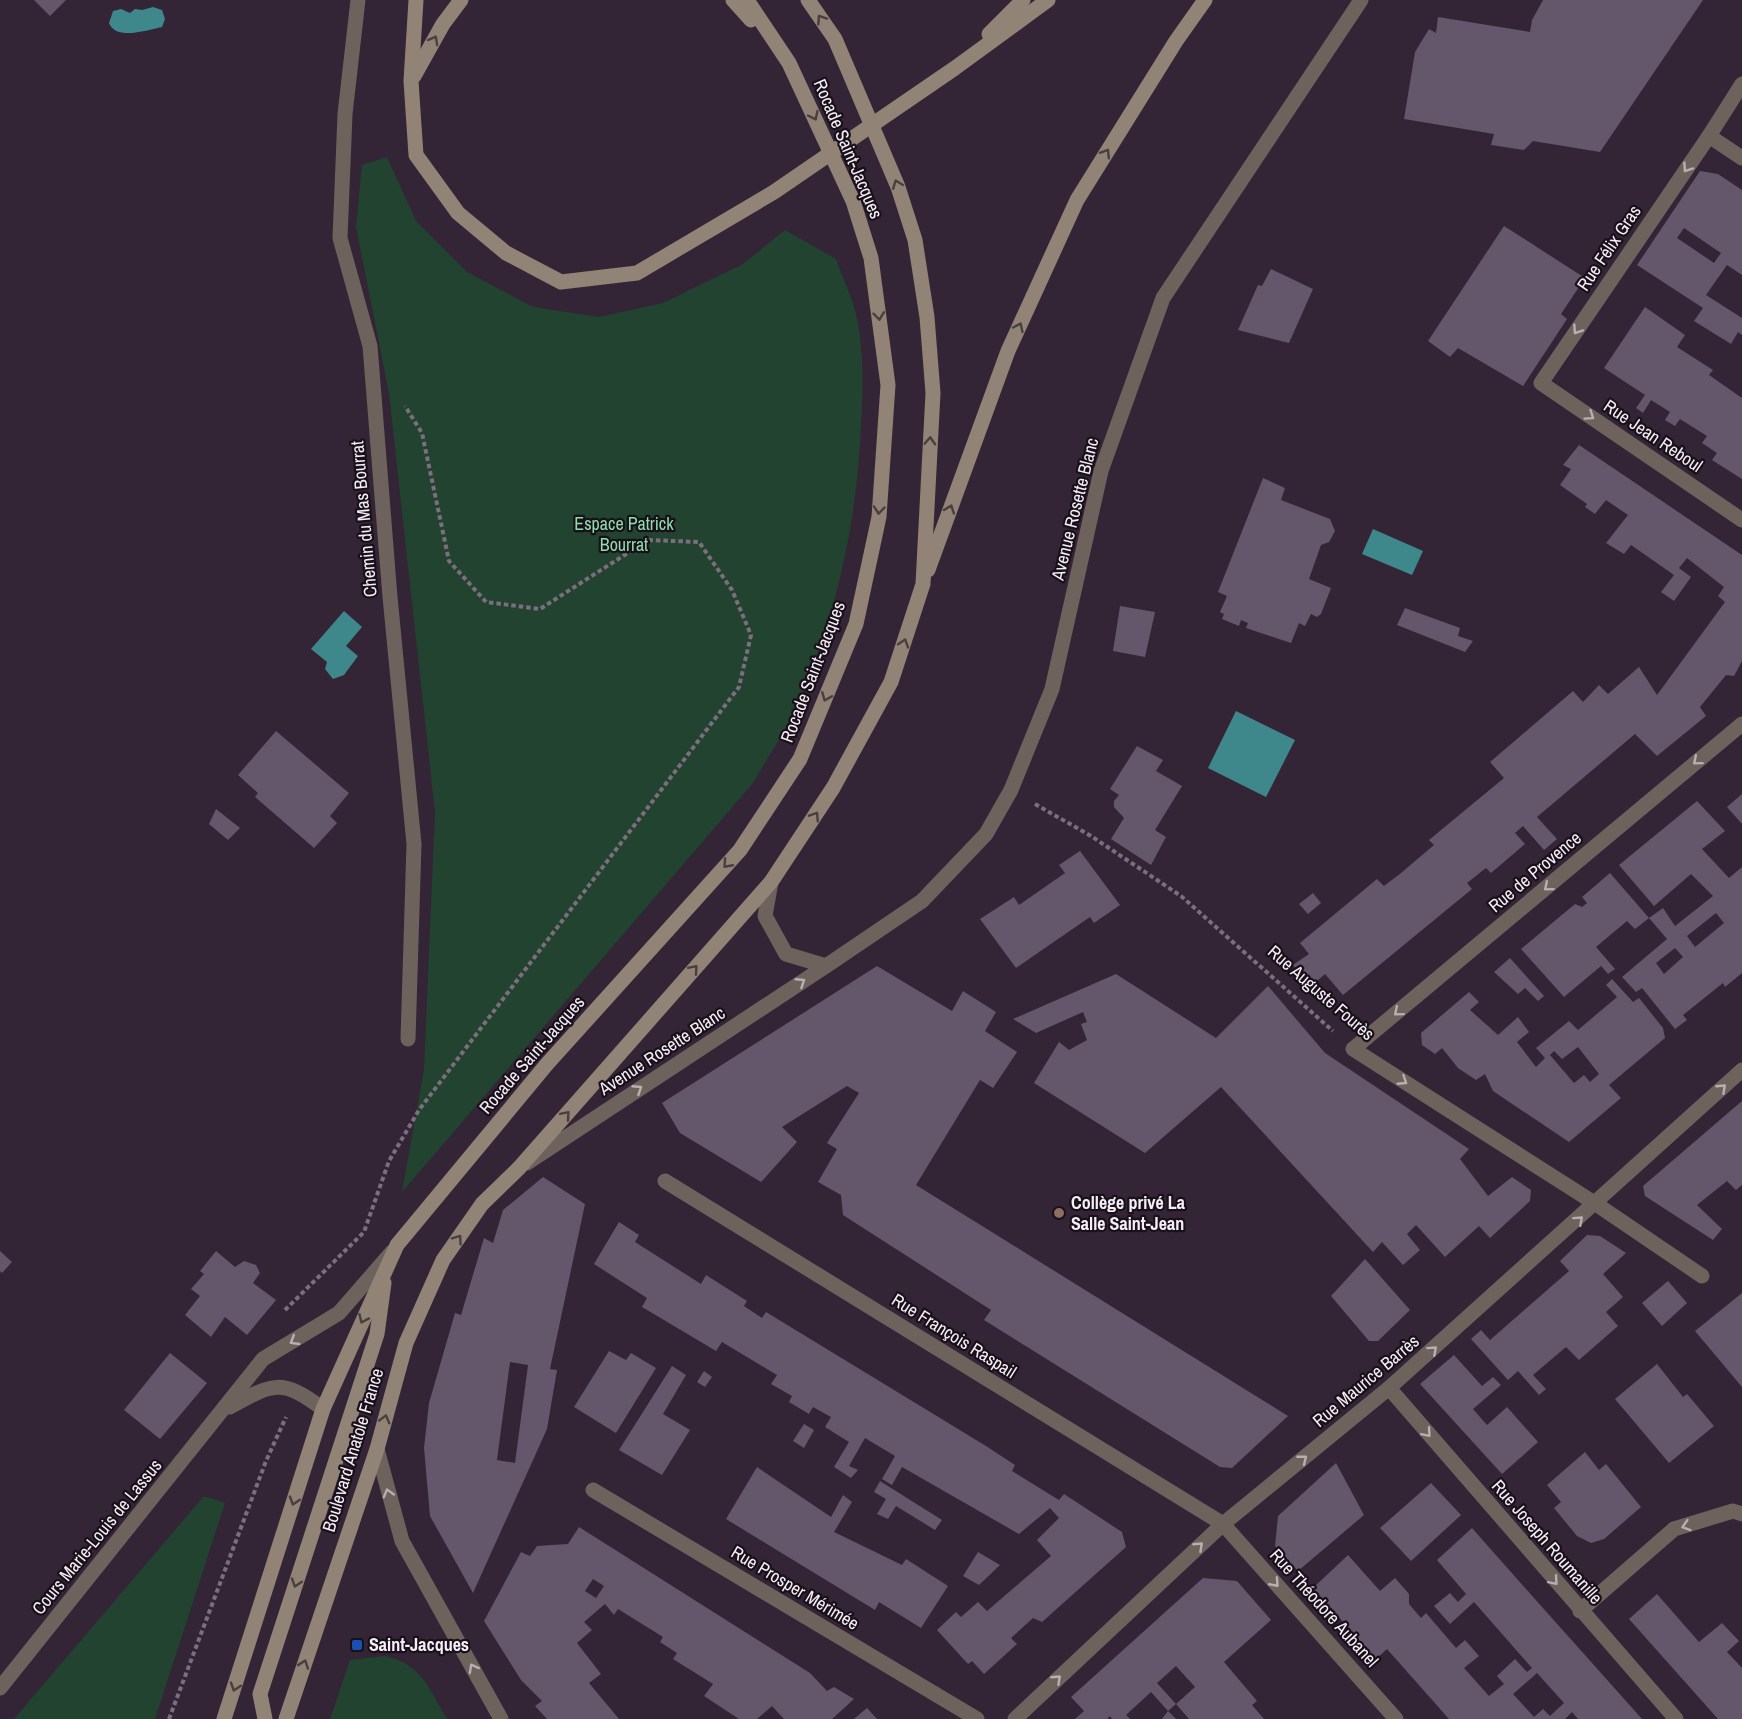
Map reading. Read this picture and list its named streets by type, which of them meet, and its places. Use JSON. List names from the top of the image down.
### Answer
{
  "streets": {
    "main road": ["Rocade Saint-Jacques", "Boulevard Anatole France"],
    "street": [
      "Rue Félix Gras",
      "Rue Jean Reboul",
      "Avenue Rosette Blanc",
      "Chemin du Mas Bourrat",
      "Rue de Provence",
      "Rue Auguste Fourès",
      "Rue François Raspail",
      "Rue Maurice Barrès",
      "Cours Marie-Louis de Lassus",
      "Rue Joseph Roumanille",
      "Rue Prosper Mérimée",
      "Rue Théodore Aubanel"
    ]
  },
  "crossings": [
    ["Rocade Saint-Jacques", "Avenue Rosette Blanc"],
    ["Rocade Saint-Jacques", "Boulevard Anatole France"],
    ["Rocade Saint-Jacques", "Cours Marie-Louis de Lassus"],
    ["Rue Félix Gras", "Rue Jean Reboul"],
    ["Avenue Rosette Blanc", "Rue Auguste Fourès"],
    ["Rue de Provence", "Rue Auguste Fourès"],
    ["Rue Auguste Fourès", "Rue Maurice Barrès"],
    ["Rue François Raspail", "Rue Maurice Barrès"],
    ["Rue François Raspail", "Rue Théodore Aubanel"],
    ["Rue Maurice Barrès", "Rue Joseph Roumanille"],
    ["Rue Maurice Barrès", "Rue Théodore Aubanel"],
    ["Boulevard Anatole France", "Cours Marie-Louis de Lassus"]
  ],
  "one_way": [
    "Rue Félix Gras",
    "Rue Jean Reboul",
    "Rue de Provence",
    "Rue Maurice Barrès",
    "Rue Joseph Roumanille",
    "Rue Théodore Aubanel"
  ],
  "parks": ["Espace Patrick Bourrat"],
  "places": {
    "other": ["Collège privé La Salle Saint-Jean"],
    "transit": ["Saint-Jacques"]
  }
}
